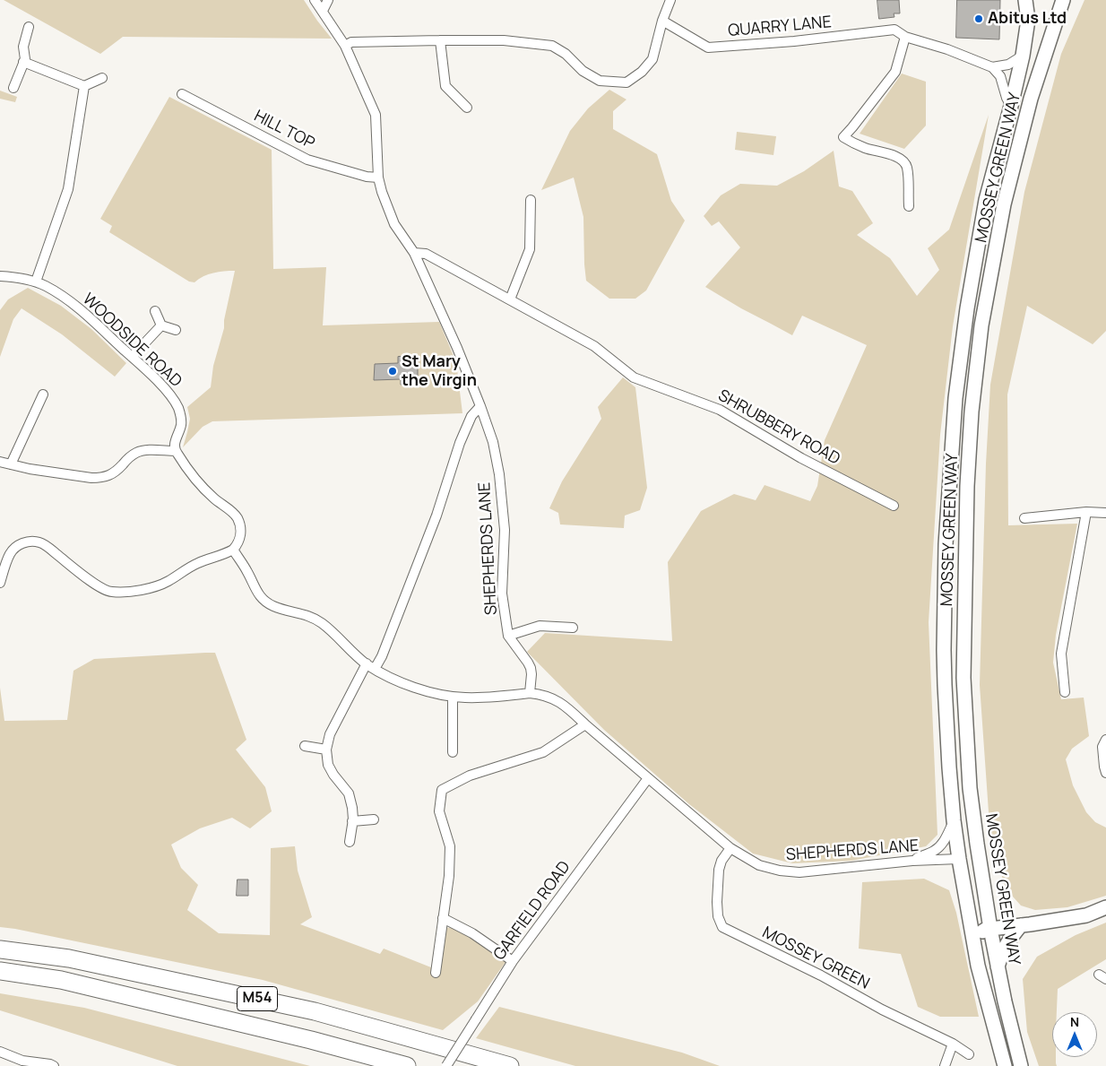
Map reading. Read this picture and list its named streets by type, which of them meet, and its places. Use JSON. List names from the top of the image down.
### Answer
{
  "streets": {
    "highway": ["M54"],
    "main road": ["MOSSEY GREEN WAY"],
    "street": [
      "QUARRY LANE",
      "HILL TOP",
      "WOODSIDE ROAD",
      "SHRUBBERY ROAD",
      "SHEPHERDS LANE",
      "GARFIELD ROAD",
      "MOSSEY GREEN"
    ]
  },
  "crossings": [
    ["HILL TOP", "SHEPHERDS LANE"],
    ["MOSSEY GREEN WAY", "SHEPHERDS LANE"],
    ["SHRUBBERY ROAD", "SHEPHERDS LANE"],
    ["SHEPHERDS LANE", "GARFIELD ROAD"],
    ["SHEPHERDS LANE", "MOSSEY GREEN"]
  ],
  "places": ["Abitus Ltd", "St Mary the Virgin"],
  "north": "top"
}
